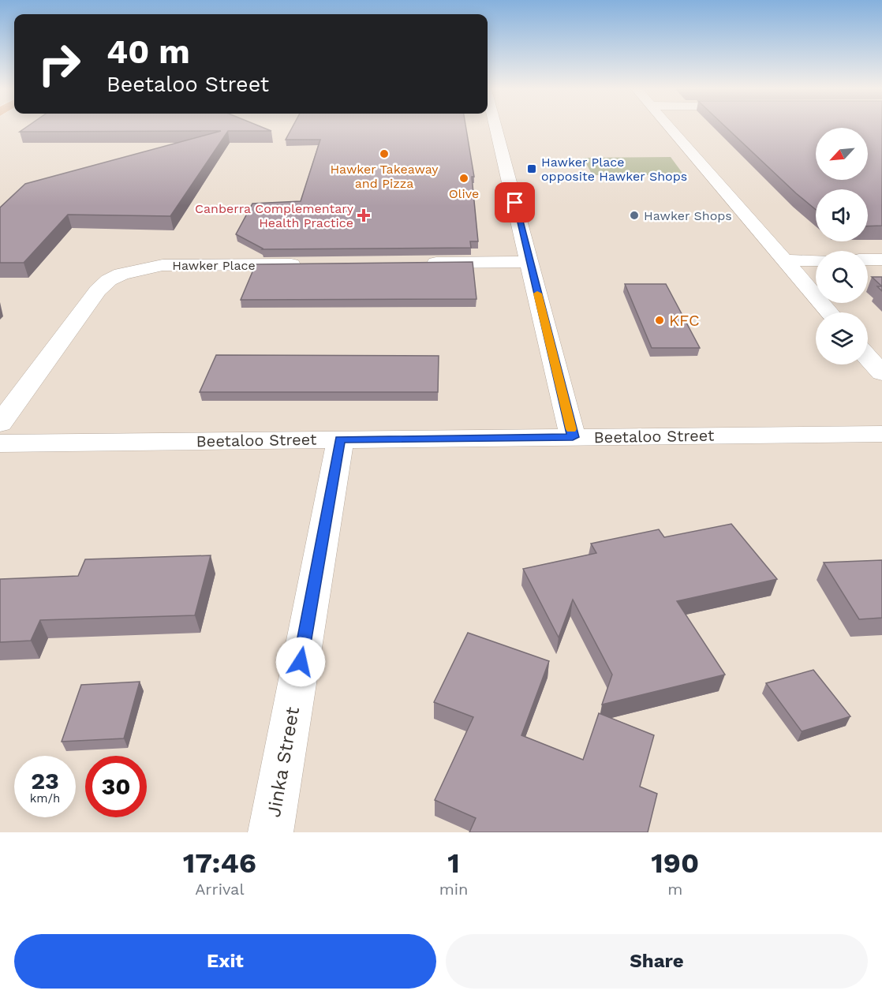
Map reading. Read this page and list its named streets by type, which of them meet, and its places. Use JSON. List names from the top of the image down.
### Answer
{
  "streets": {
    "street": ["Hawker Place", "Beetaloo Street", "Jinka Street"]
  },
  "crossings": [
    ["Beetaloo Street", "Jinka Street"]
  ],
  "places": {
    "other": [
      "Hawker Takeaway and Pizza",
      "Olive",
      "Hawker Shops",
      "KFC"
    ],
    "transit": ["Hawker Place opposite Hawker Shops"],
    "health": ["Canberra Complementary Health Practice"]
  },
  "north": "bottom left",
  "page": {
    "turn": ["40 m", "Beetaloo Street"],
    "speed": "23 km/h",
    "limit": "30",
    "eta": [
      "17:46",
      "Arrival",
      "1",
      "min",
      "190",
      "m"
    ],
    "buttons": ["Exit", "Share"]
  }
}
